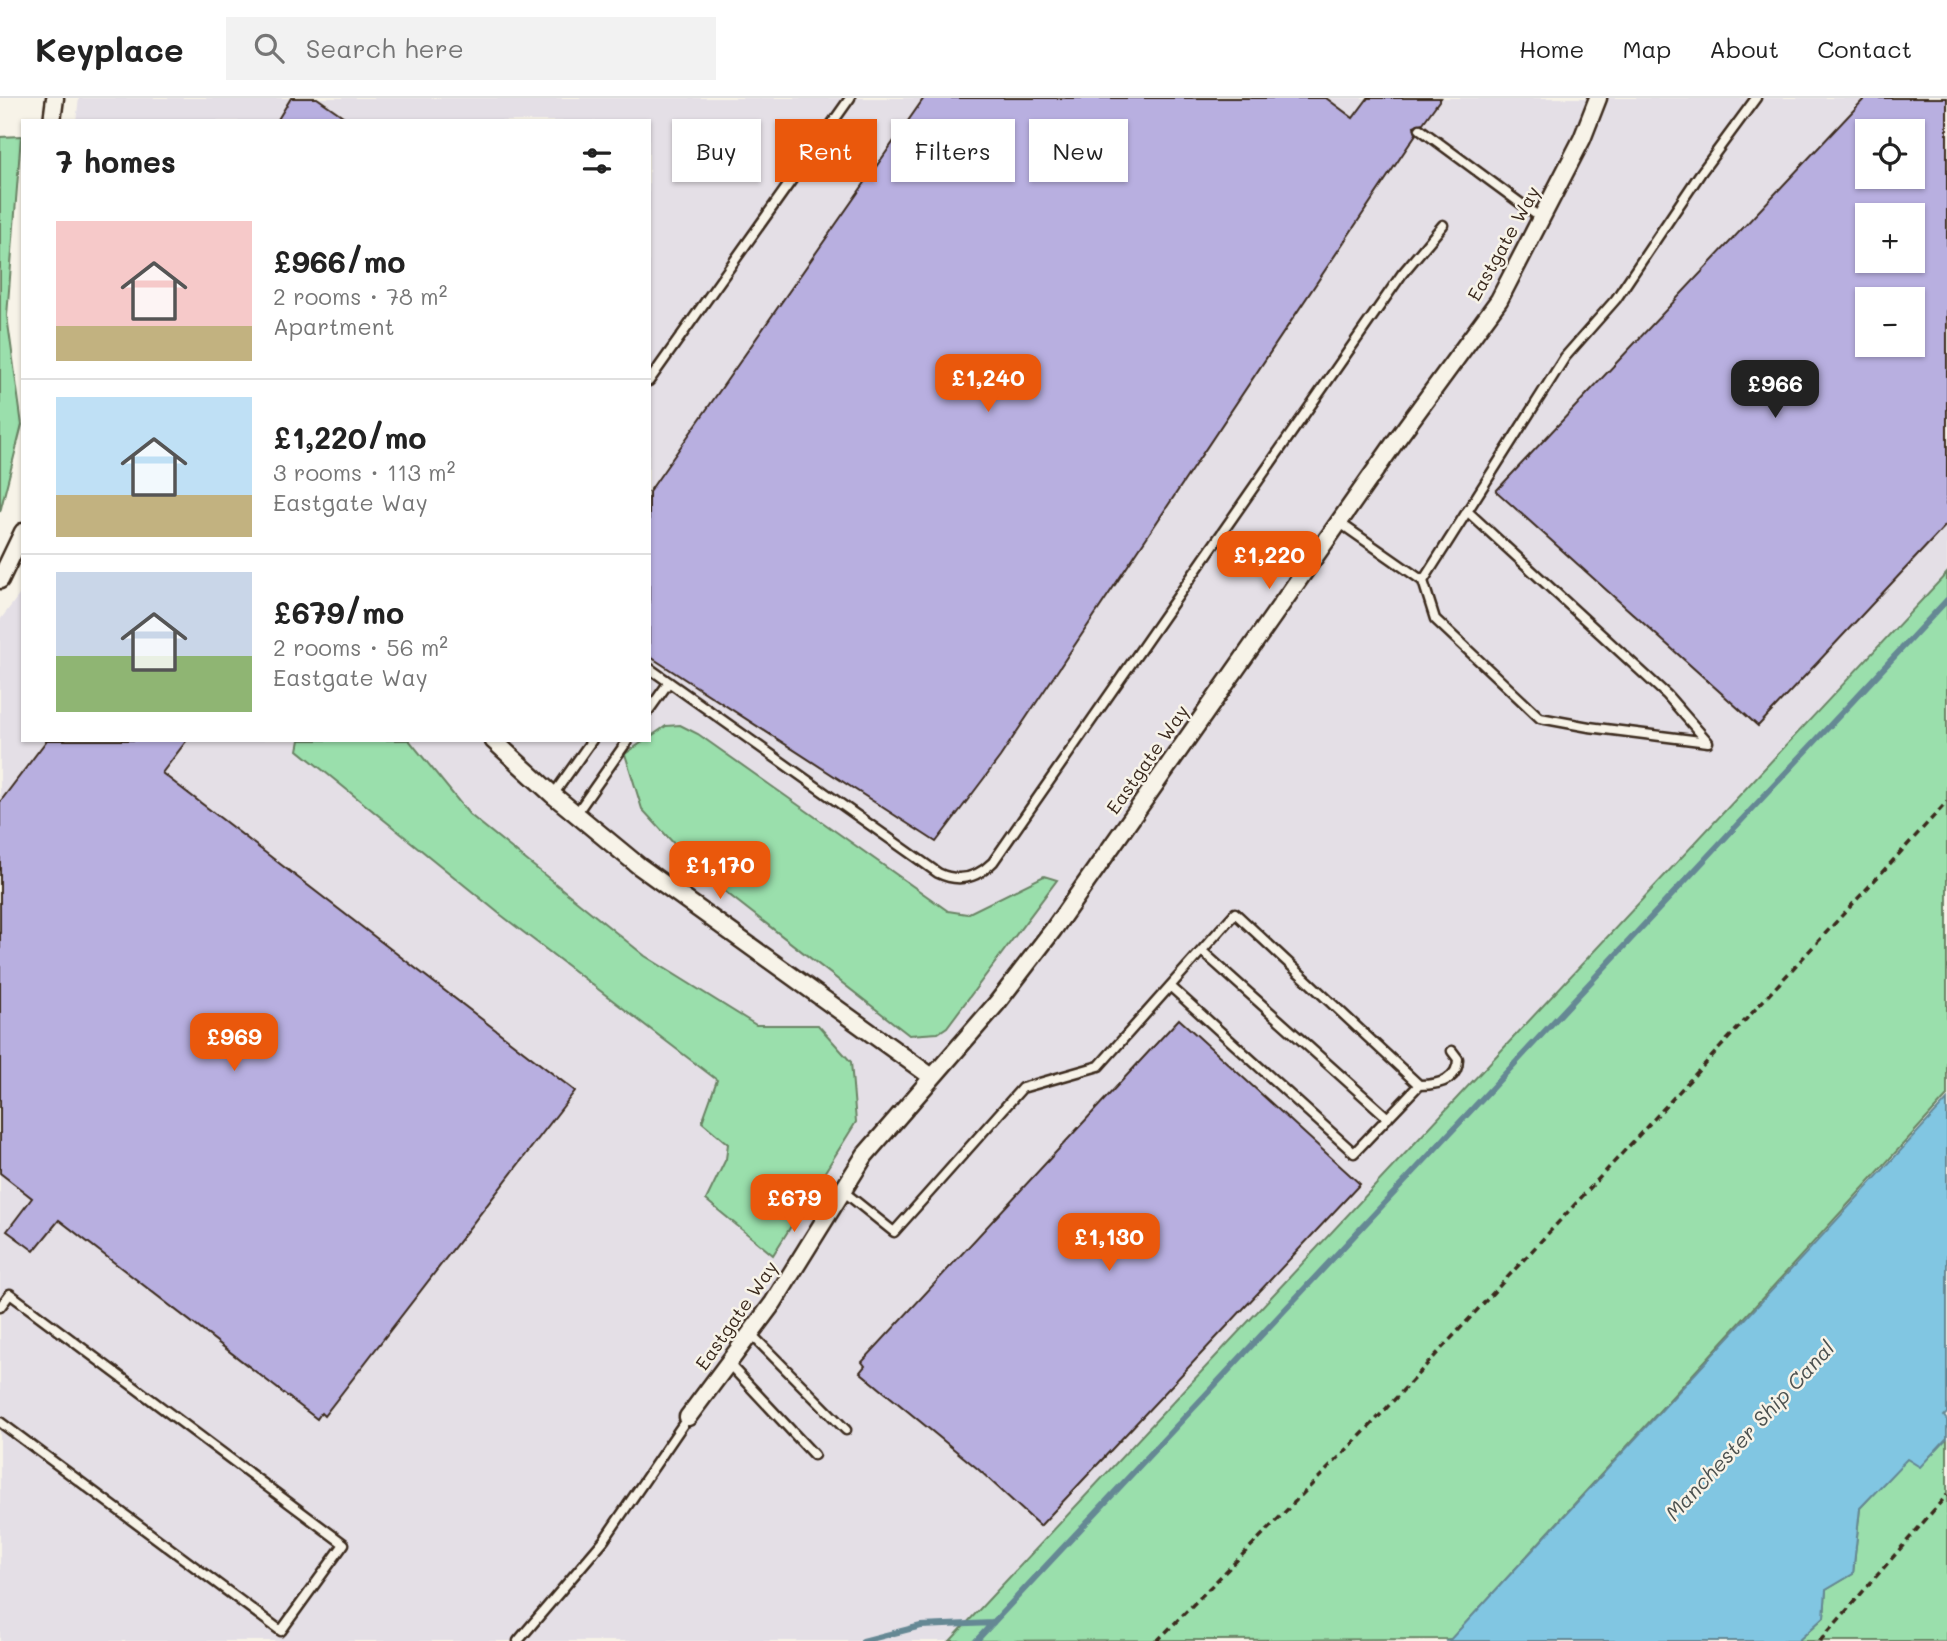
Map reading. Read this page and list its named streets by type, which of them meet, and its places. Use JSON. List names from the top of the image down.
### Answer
{
  "streets": {
    "street": ["Eastgate Way"]
  },
  "water": ["Manchester Ship Canal"],
  "page": {
    "header": "Keyplace",
    "search": "Search here",
    "nav": [
      "Home",
      "Map",
      "About",
      "Contact"
    ],
    "map_buttons": ["+", "−"],
    "chip": [
      "Buy",
      "Rent",
      "Filters",
      "New"
    ],
    "heading": "7 homes",
    "list": [
      {
        "name": "£966/mo",
        "note": "2 rooms · 78 m² · Apartment"
      },
      {
        "name": "£1,220/mo",
        "note": "3 rooms · 113 m² · Eastgate Way"
      },
      {
        "name": "£679/mo",
        "note": "2 rooms · 56 m² · Eastgate Way"
      }
    ],
    "price": [
      "£1,240",
      "£966",
      "£1,220",
      "£1,170",
      "£969",
      "£679",
      "£1,130"
    ]
  }
}
